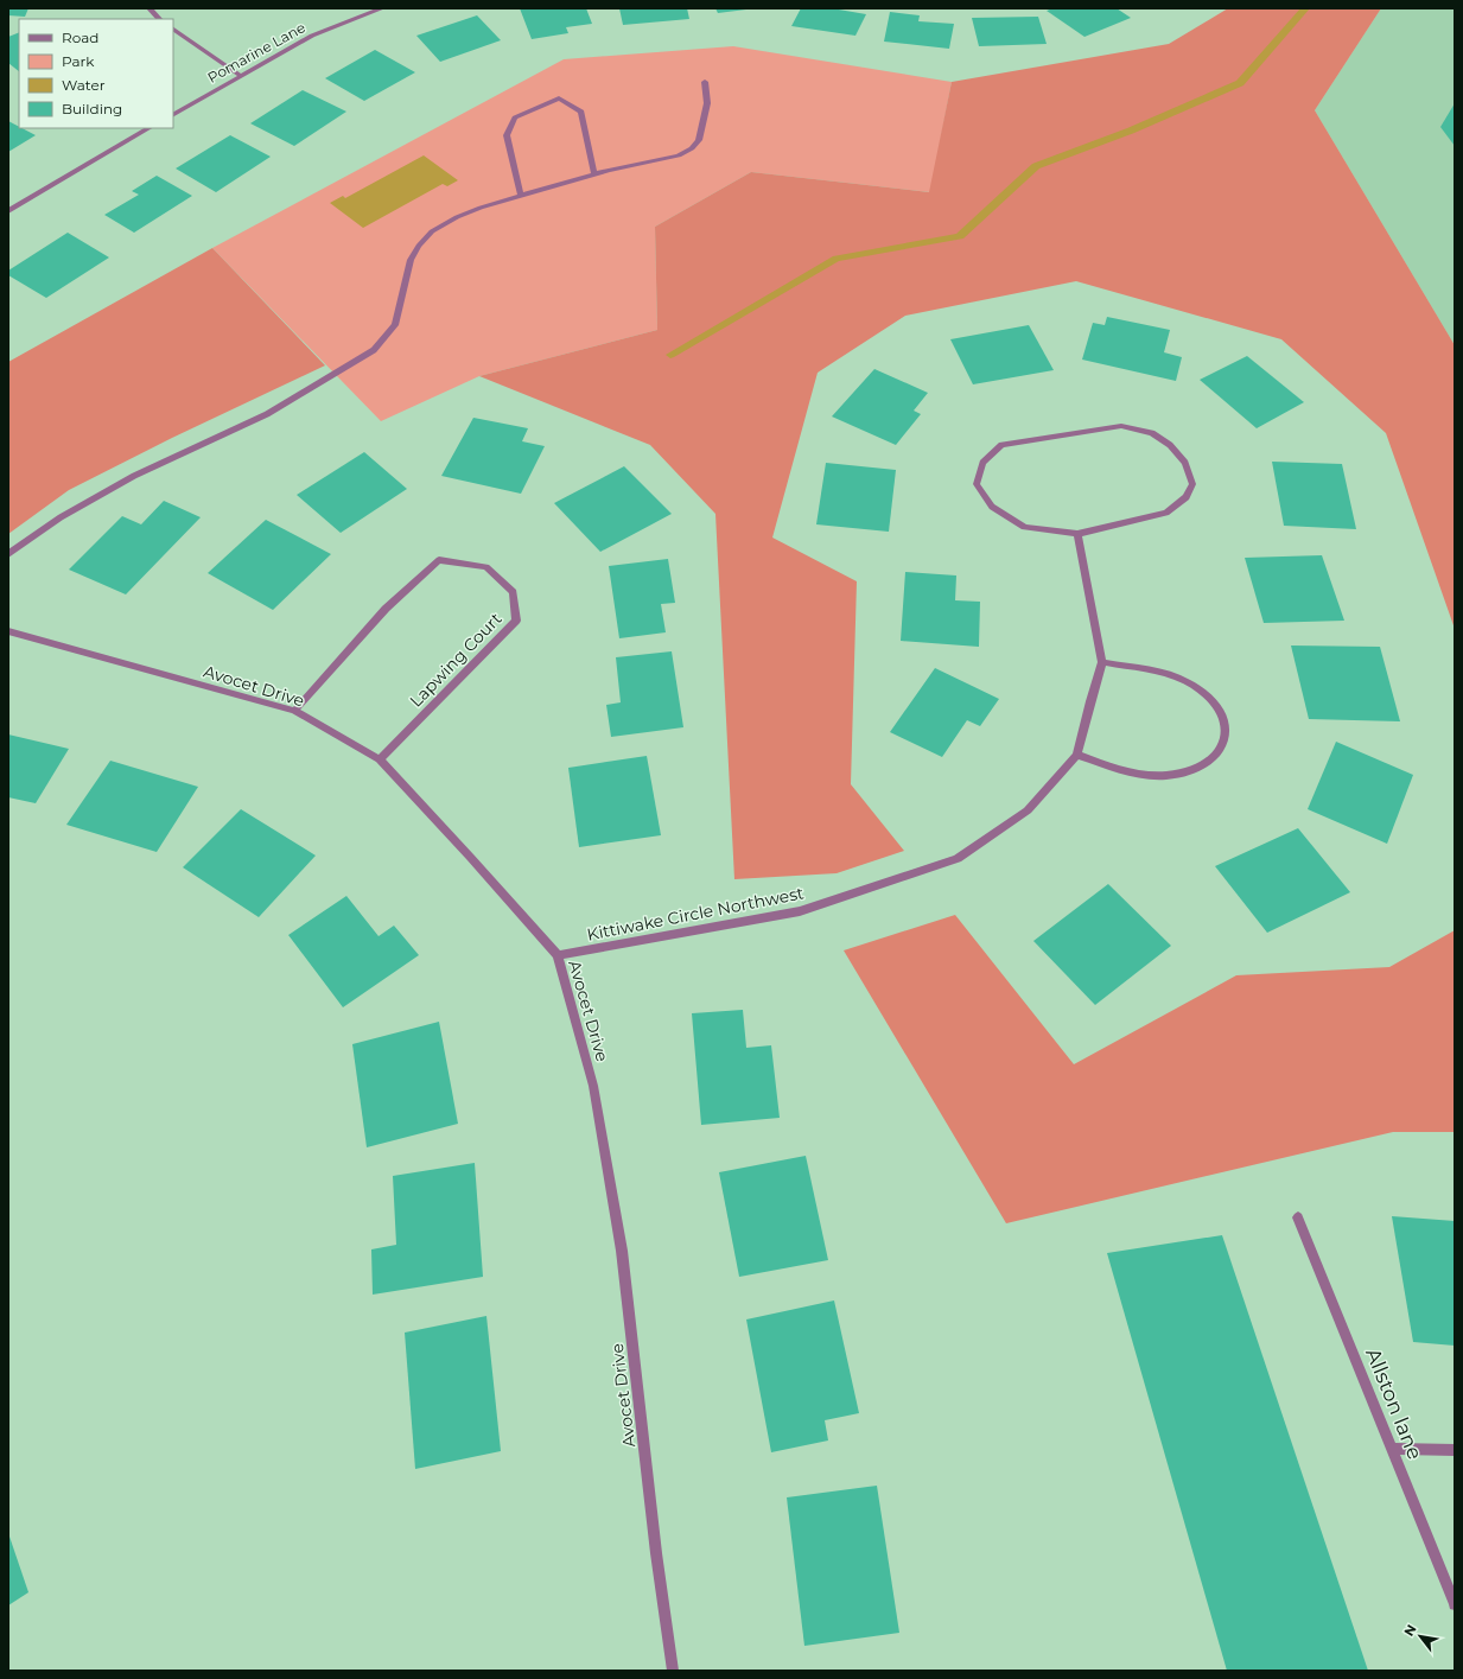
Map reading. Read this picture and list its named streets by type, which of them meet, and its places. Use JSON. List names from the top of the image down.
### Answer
{
  "streets": {
    "street": [
      "Pomarine Lane",
      "Lapwing Court",
      "Avocet Drive",
      "Kittiwake Circle Northwest",
      "Allston lane"
    ]
  },
  "crossings": [
    ["Lapwing Court", "Avocet Drive"],
    ["Avocet Drive", "Kittiwake Circle Northwest"]
  ],
  "legend": [
    "Road",
    "Park",
    "Water",
    "Building"
  ],
  "north": "top left"
}
